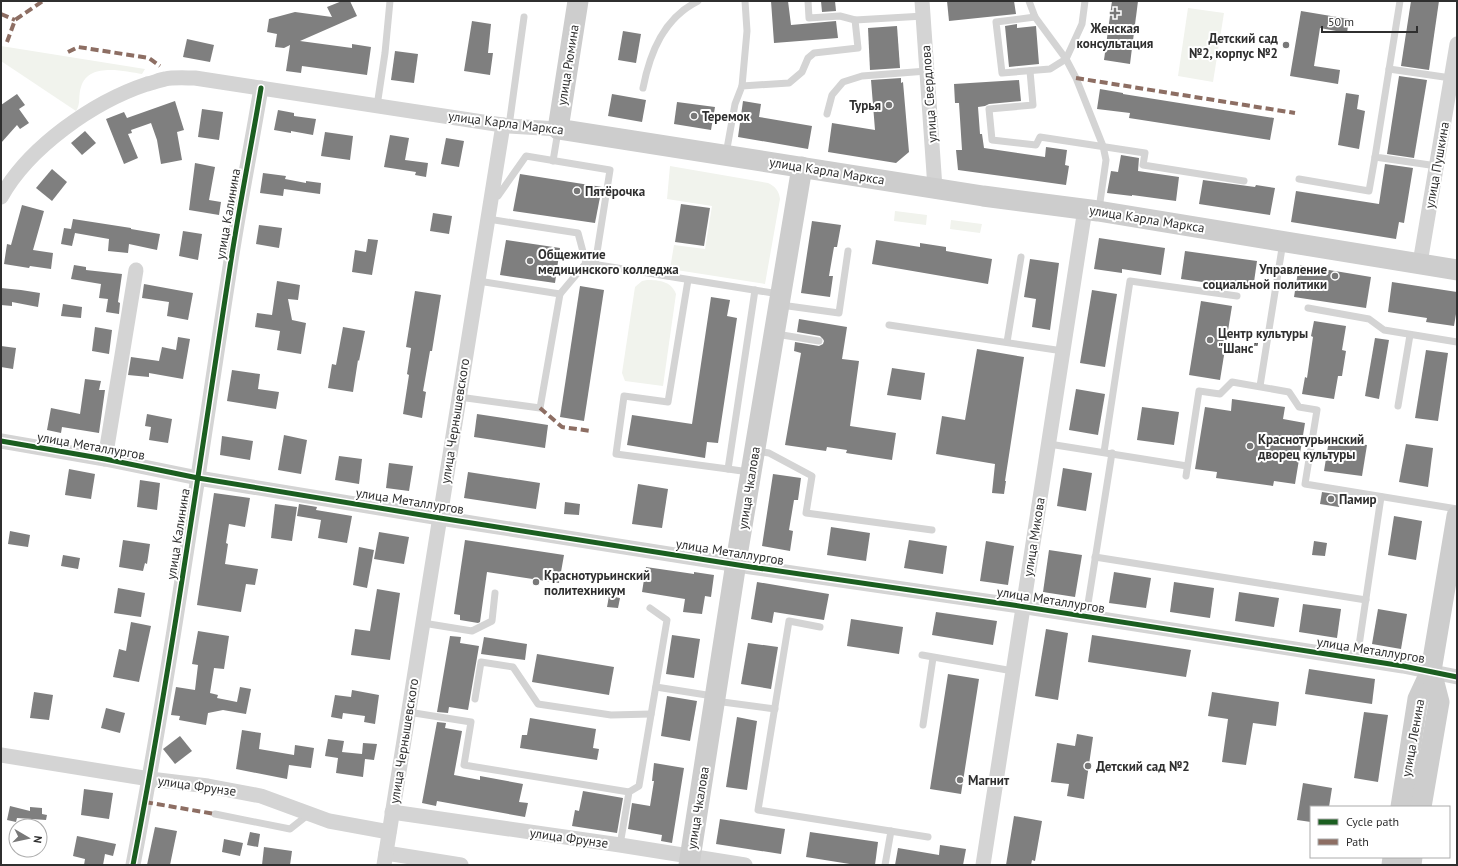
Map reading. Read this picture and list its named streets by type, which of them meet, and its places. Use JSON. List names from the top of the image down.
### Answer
{
  "streets": {
    "main road": [
      "улица Рюмина",
      "улица Карла Маркса",
      "улица Чкалова",
      "улица Ленина"
    ],
    "street": [
      "улица Свердлова",
      "улица Пушкина",
      "улица Калинина",
      "улица Чернышевского",
      "улица Металлургов",
      "улица Микова",
      "улица Фрунзе"
    ]
  },
  "crossings": [
    ["улица Рюмина", "улица Карла Маркса"],
    ["улица Свердлова", "улица Карла Маркса"],
    ["улица Карла Маркса", "улица Пушкина"],
    ["улица Карла Маркса", "улица Калинина"],
    ["улица Карла Маркса", "улица Чернышевского"],
    ["улица Карла Маркса", "улица Чкалова"],
    ["улица Карла Маркса", "улица Микова"],
    ["улица Калинина", "улица Металлургов"],
    ["улица Калинина", "улица Фрунзе"],
    ["улица Чернышевского", "улица Металлургов"],
    ["улица Чернышевского", "улица Фрунзе"],
    ["улица Металлургов", "улица Чкалова"],
    ["улица Металлургов", "улица Микова"],
    ["улица Металлургов", "улица Ленина"],
    ["улица Чкалова", "улица Фрунзе"]
  ],
  "places": {
    "health": ["Женская консультация"],
    "other": [
      "Детский сад №2, корпус №2",
      "Турья",
      "Теремок",
      "Пятёрочка",
      "Общежитие медицинского колледжа",
      "Управление социальной политики",
      "Центр культуры \"Шанс\"",
      "Краснотурьинский дворец культуры",
      "Памир",
      "Краснотурьинский политехникум",
      "Детский сад №2",
      "Магнит"
    ]
  },
  "legend": ["Cycle path", "Path"],
  "scale_bar": "50 m",
  "north": "right"
}
